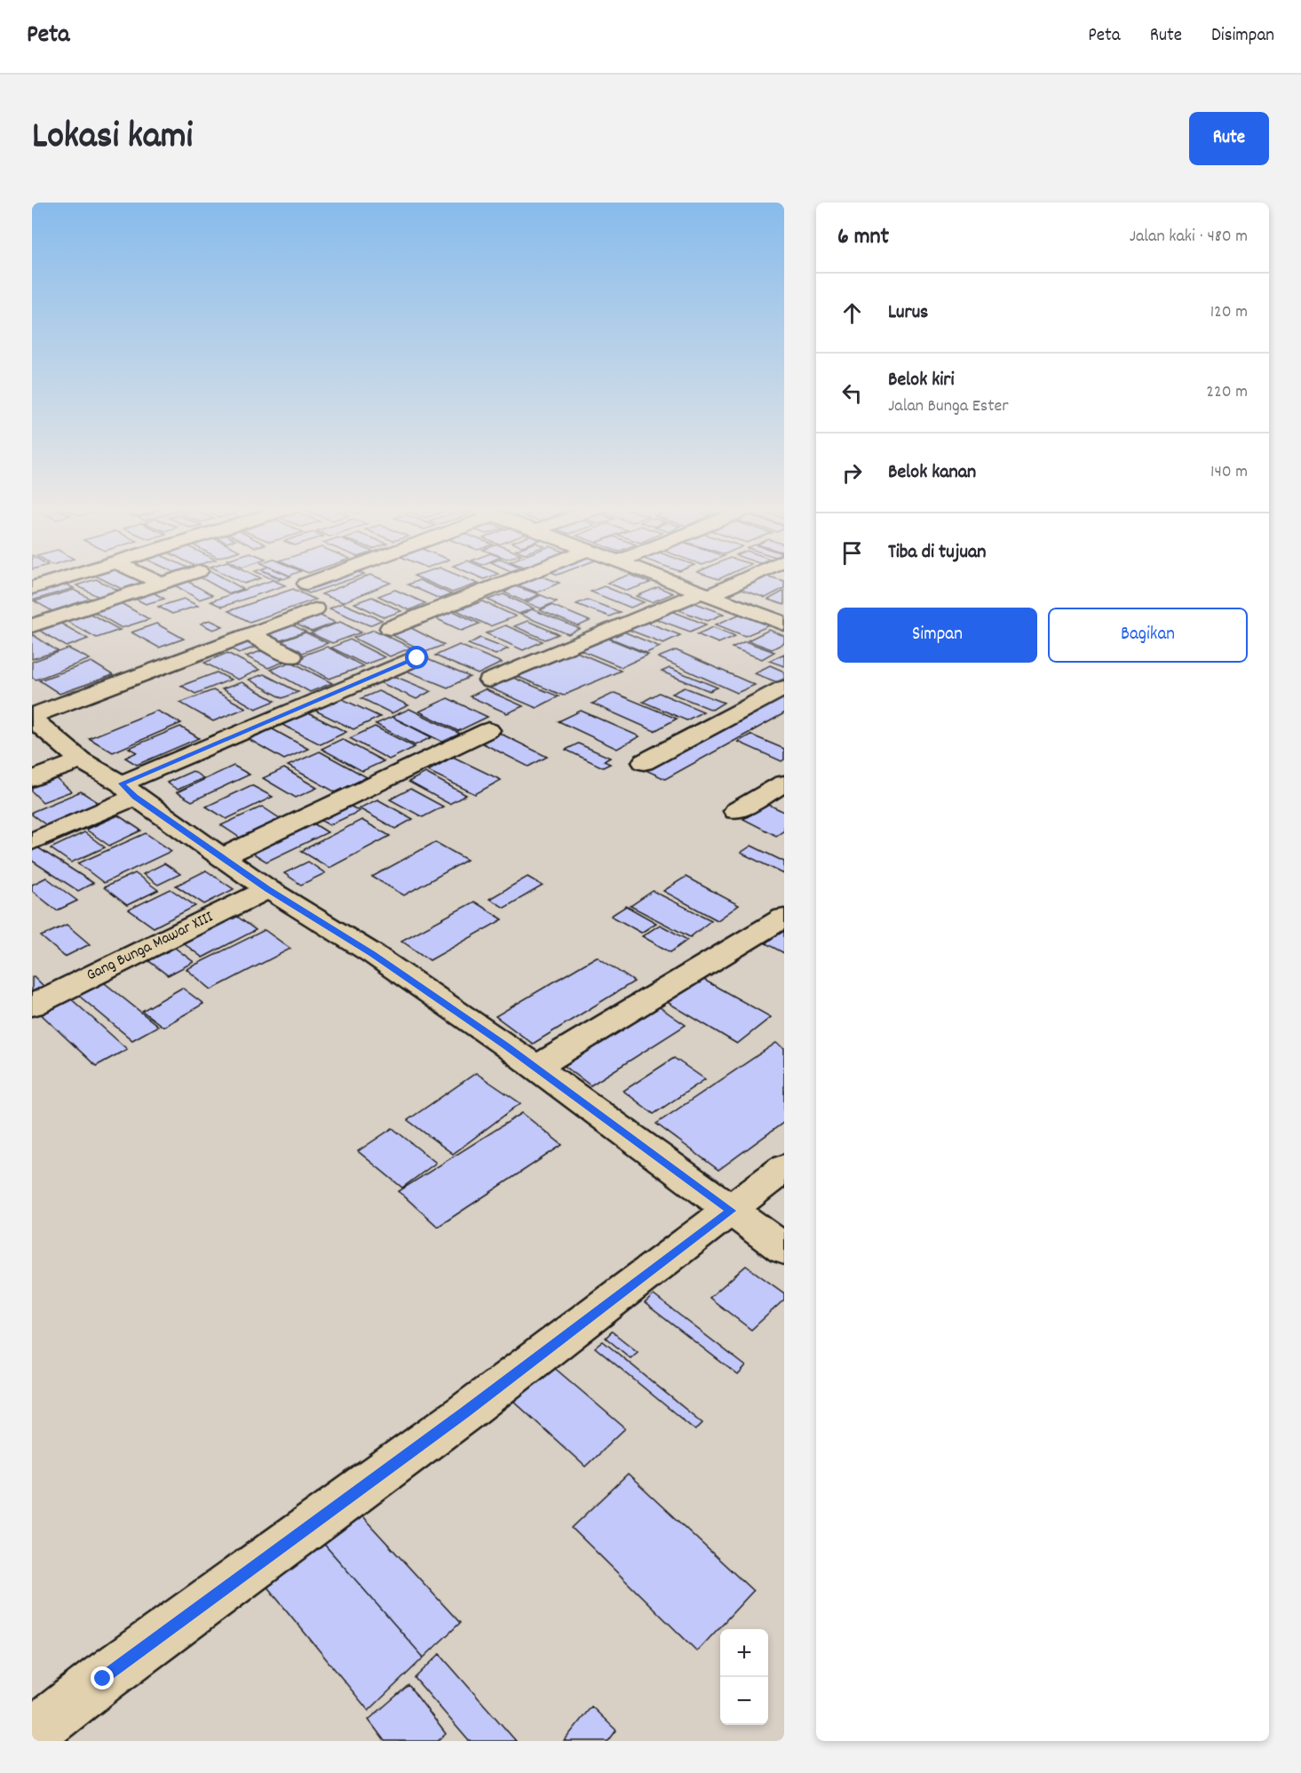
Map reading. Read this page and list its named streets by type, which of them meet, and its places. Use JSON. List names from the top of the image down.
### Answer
{
  "streets": {
    "street": ["Gang Bunga Mawar XIII"]
  },
  "page": {
    "header": "Peta",
    "nav": ["Peta", "Rute", "Disimpan"],
    "title": "Lokasi kami",
    "buttons": [
      "Rute",
      ["Simpan", "Bagikan"]
    ],
    "heading": ["6 mnt", "Jalan kaki · 480 m"],
    "list": [
      ["Lurus", "120 m"],
      ["Belok kiri", "Jalan Bunga Ester", "220 m"],
      ["Belok kanan", "140 m"],
      "Tiba di tujuan"
    ],
    "map_buttons": ["+", "−"]
  }
}
